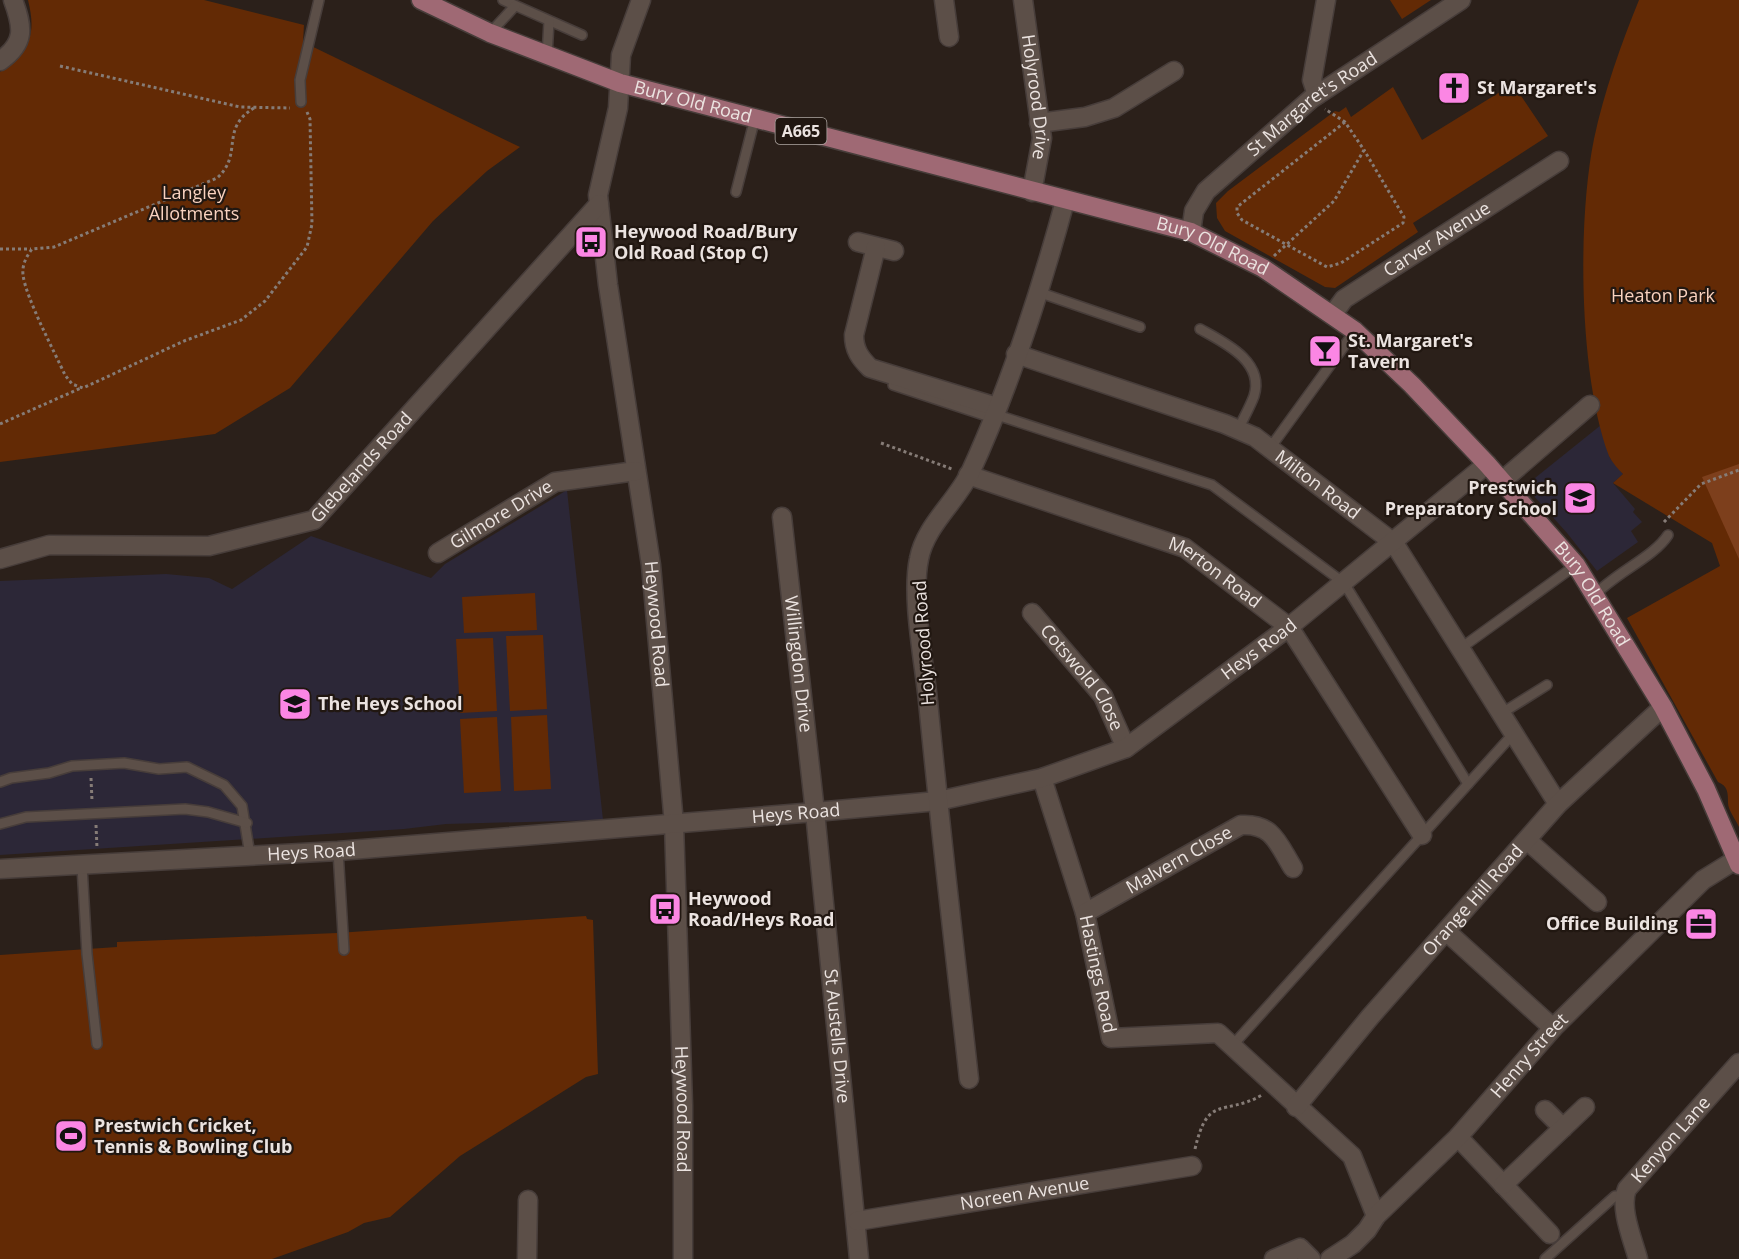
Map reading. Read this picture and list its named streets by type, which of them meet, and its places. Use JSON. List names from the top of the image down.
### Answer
{
  "streets": {
    "main road": ["Bury Old Road", "A665"],
    "street": [
      "Holyrood Drive",
      "St Margaret's Road",
      "Carver Avenue",
      "Glebelands Road",
      "Milton Road",
      "Gilmore Drive",
      "Merton Road",
      "Heywood Road",
      "Holyrood Road",
      "Heys Road",
      "Willingdon Drive",
      "Cotswold Close",
      "Malvern Close",
      "Orange Hill Road",
      "Hastings Road",
      "St Austells Drive",
      "Henry Street",
      "Kenyon Lane",
      "Noreen Avenue"
    ]
  },
  "crossings": [
    ["Holyrood Drive", "Bury Old Road"],
    ["Bury Old Road", "St Margaret's Road"],
    ["Bury Old Road", "Carver Avenue"],
    ["Bury Old Road", "Heywood Road"],
    ["Bury Old Road", "Holyrood Road"],
    ["Bury Old Road", "Heys Road"],
    ["Bury Old Road", "Orange Hill Road"],
    ["Bury Old Road", "Henry Street"],
    ["Glebelands Road", "Heywood Road"],
    ["Milton Road", "Holyrood Road"],
    ["Milton Road", "Heys Road"],
    ["Milton Road", "Orange Hill Road"],
    ["Gilmore Drive", "Heywood Road"],
    ["Merton Road", "Holyrood Road"],
    ["Merton Road", "Heys Road"],
    ["Heywood Road", "Heys Road"],
    ["Holyrood Road", "Heys Road"],
    ["Heys Road", "Willingdon Drive"],
    ["Heys Road", "Cotswold Close"],
    ["Heys Road", "Hastings Road"],
    ["Heys Road", "St Austells Drive"],
    ["Willingdon Drive", "St Austells Drive"],
    ["Malvern Close", "Hastings Road"],
    ["Orange Hill Road", "Hastings Road"],
    ["Hastings Road", "Henry Street"],
    ["St Austells Drive", "Noreen Avenue"]
  ],
  "parks": ["Langley Allotments", "Heaton Park"],
  "places": {
    "church": ["St Margaret's"],
    "bus stop": ["Heywood Road/Bury Old Road (Stop C)", "Heywood Road/Heys Road"],
    "bar": ["St. Margaret's Tavern"],
    "school or university": ["Prestwich Preparatory School", "The Heys School"],
    "office": ["Office Building"],
    "sports": ["Prestwich Cricket, Tennis & Bowling Club"]
  }
}
